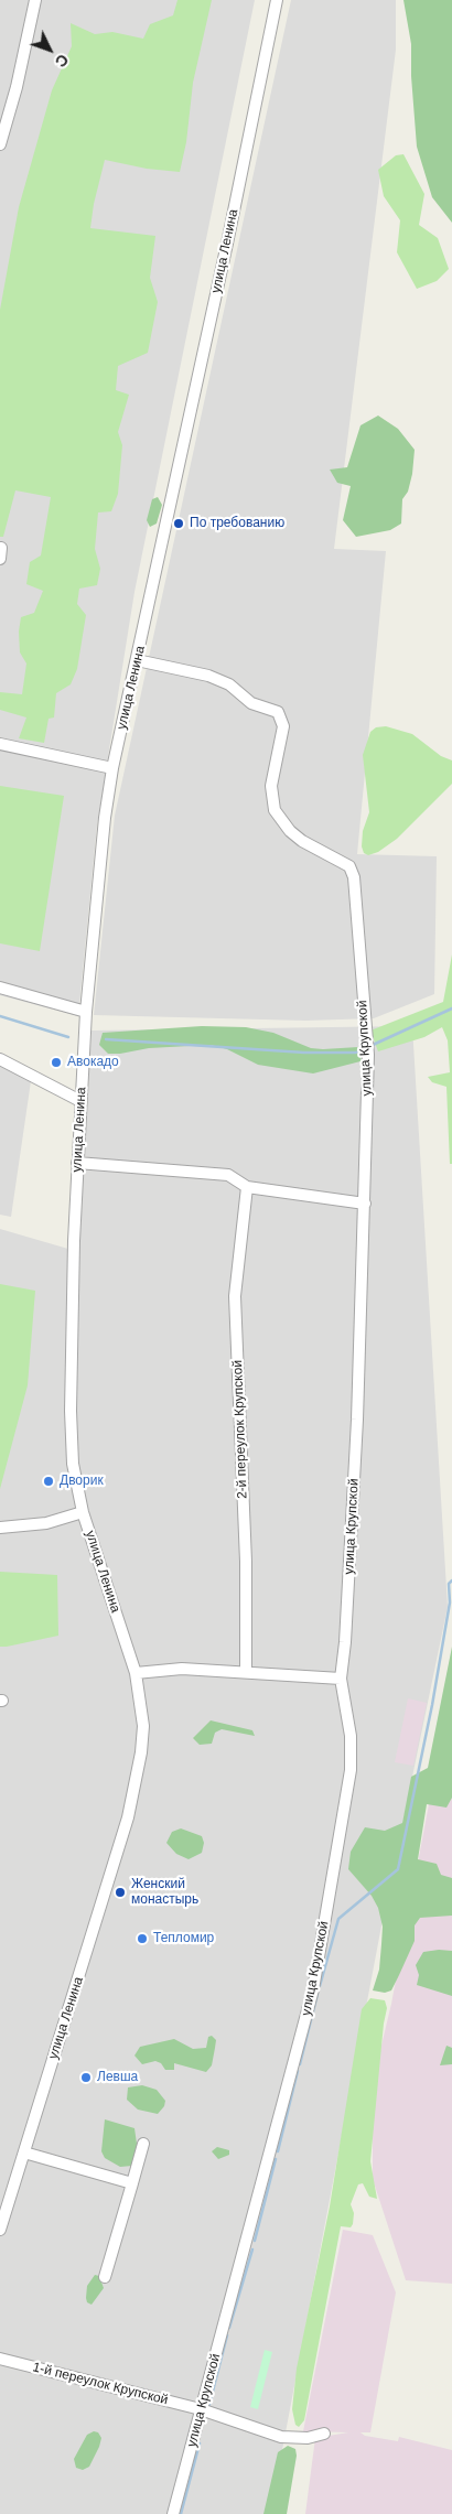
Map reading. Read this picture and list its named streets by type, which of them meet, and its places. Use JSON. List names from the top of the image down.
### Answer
{
  "streets": {
    "street": [
      "улица Ленина",
      "улица Крупской",
      "2-й переулок Крупской",
      "1-й переулок Крупской"
    ]
  },
  "crossings": [
    ["улица Ленина", "улица Крупской"],
    ["улица Крупской", "1-й переулок Крупской"]
  ],
  "places": [
    "По требованию",
    "Авокадо",
    "Дворик",
    "Женский монастырь",
    "Тепломир",
    "Левша"
  ],
  "north": "bottom right"
}
